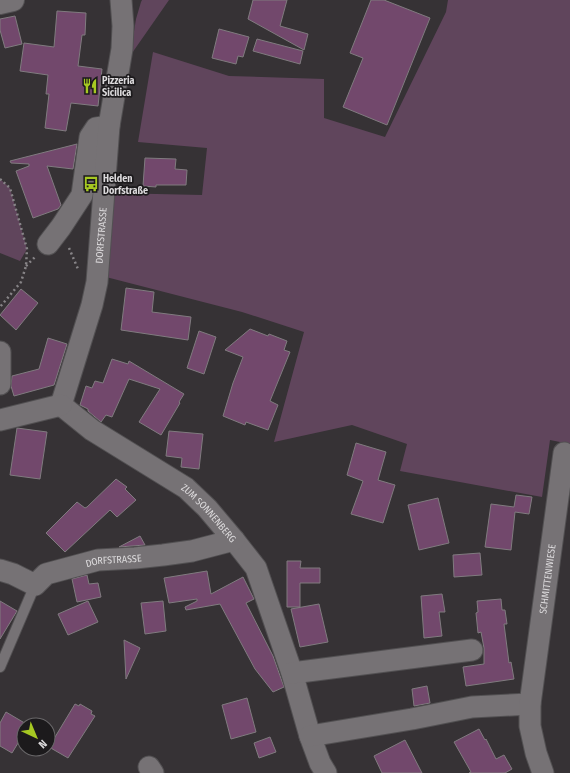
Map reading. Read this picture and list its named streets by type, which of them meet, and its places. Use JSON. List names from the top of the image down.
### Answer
{
  "streets": {
    "street": ["DORFSTRASSE", "ZUM SONNENBERG", "SCHMITTENWIESE"]
  },
  "crossings": [
    ["DORFSTRASSE", "ZUM SONNENBERG"]
  ],
  "places": {
    "restaurant": ["Pizzeria Sicilica"],
    "bus stop": ["Helden Dorfstraße"]
  },
  "north": "bottom right"
}
